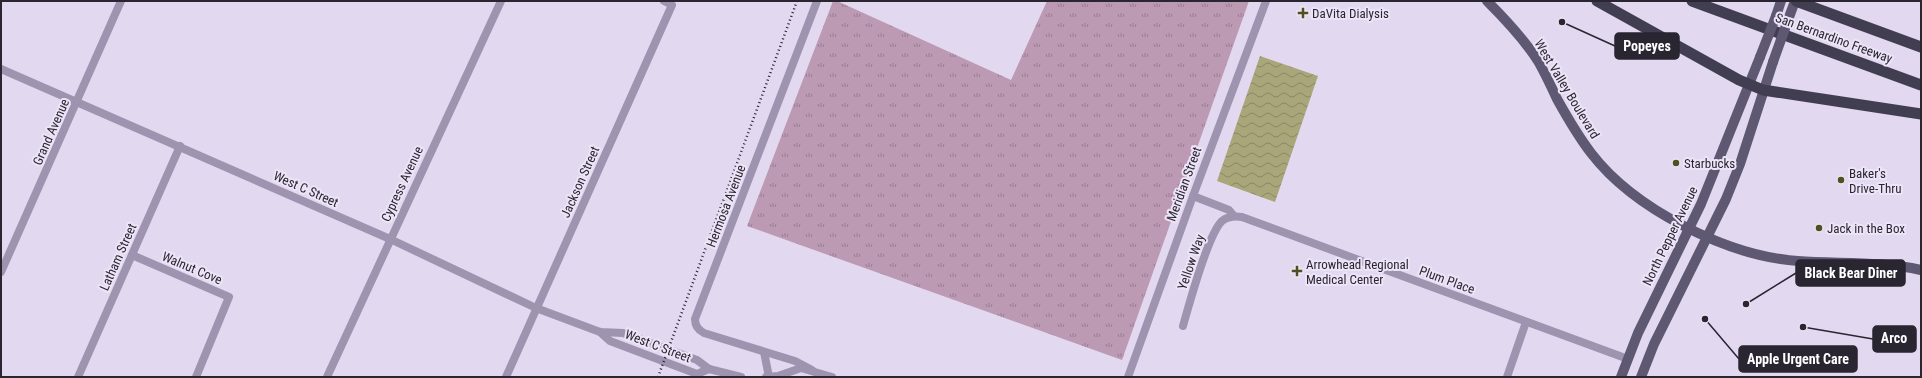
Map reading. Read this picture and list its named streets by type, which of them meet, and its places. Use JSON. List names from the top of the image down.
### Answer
{
  "streets": {
    "highway": ["San Bernardino Freeway"],
    "main road": ["West Valley Boulevard", "North Pepper Avenue"],
    "street": [
      "Grand Avenue",
      "Jackson Street",
      "Cypress Avenue",
      "Meridian Street",
      "West C Street",
      "Hermosa Avenue",
      "Latham Street",
      "Yellow Way",
      "Walnut Cove",
      "Plum Place"
    ]
  },
  "crossings": [
    ["West Valley Boulevard", "North Pepper Avenue"],
    ["Grand Avenue", "West C Street"],
    ["Jackson Street", "West C Street"],
    ["Cypress Avenue", "West C Street"],
    ["Meridian Street", "Plum Place"],
    ["West C Street", "Latham Street"],
    ["North Pepper Avenue", "Plum Place"],
    ["Latham Street", "Walnut Cove"],
    ["Yellow Way", "Plum Place"]
  ],
  "places": {
    "health": ["DaVita Dialysis", "Arrowhead Regional Medical Center"],
    "other": [
      "Popeyes",
      "Starbucks",
      "Baker's Drive-Thru",
      "Jack in the Box",
      "Black Bear Diner",
      "Apple Urgent Care",
      "Arco"
    ]
  }
}
